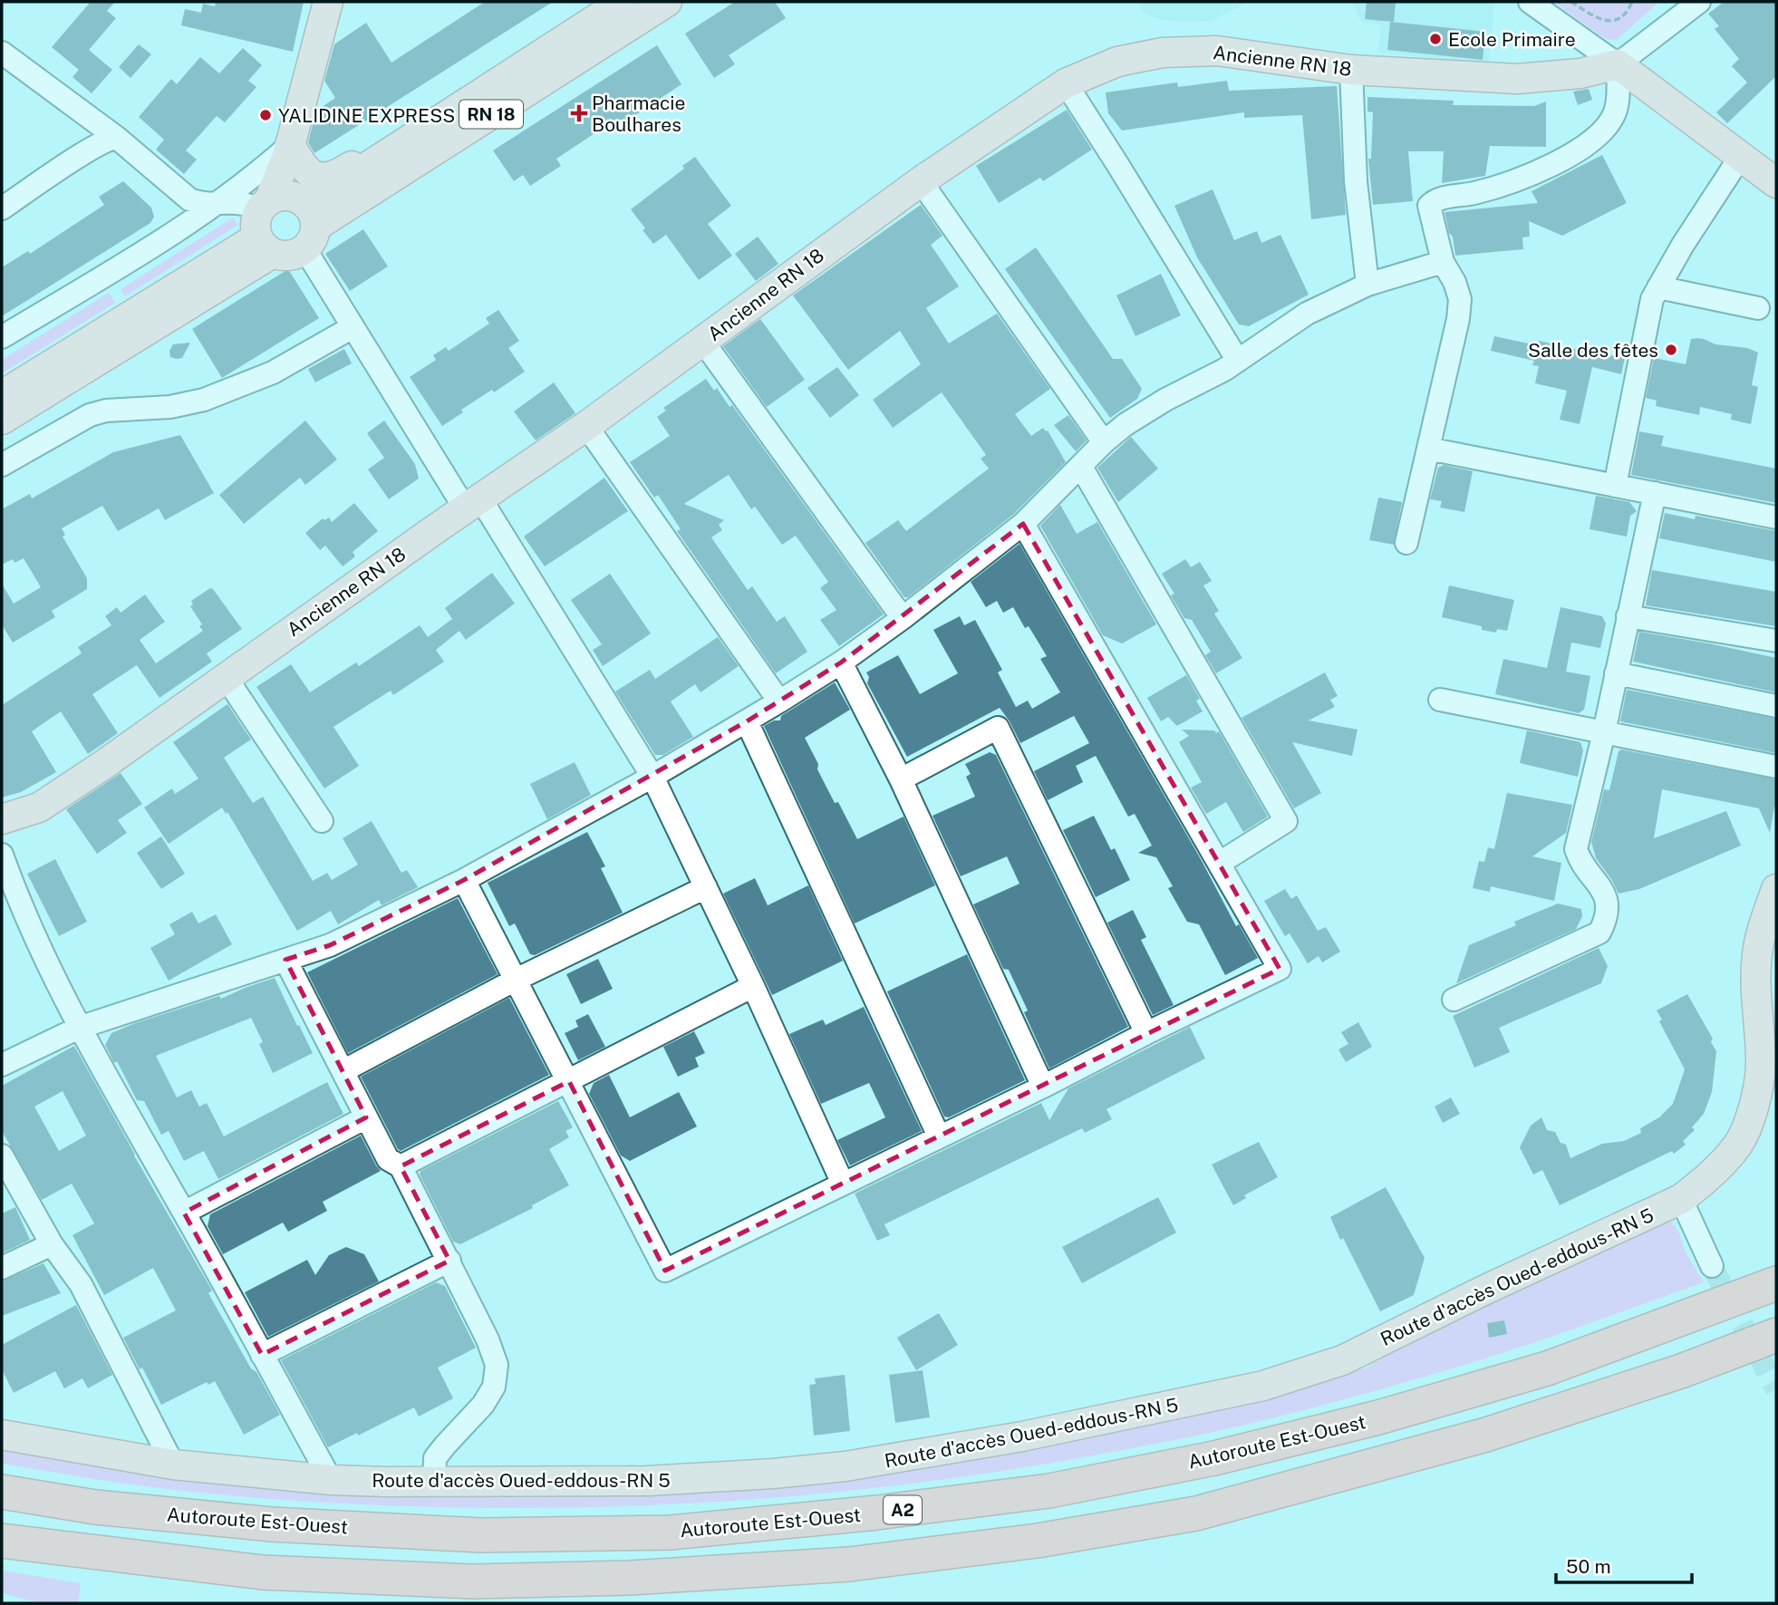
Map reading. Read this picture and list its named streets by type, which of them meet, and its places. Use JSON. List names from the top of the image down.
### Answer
{
  "streets": {
    "highway": ["Autoroute Est-Ouest", "A2"],
    "main road": ["Ancienne RN 18", "RN 18", "Route d'accès Oued-eddous-RN 5"]
  },
  "places": {
    "other": ["Ecole Primaire", "YALIDINE EXPRESS", "Salle des fêtes"],
    "health": ["Pharmacie Boulhares"]
  },
  "scale_bar": "50 m"
}
